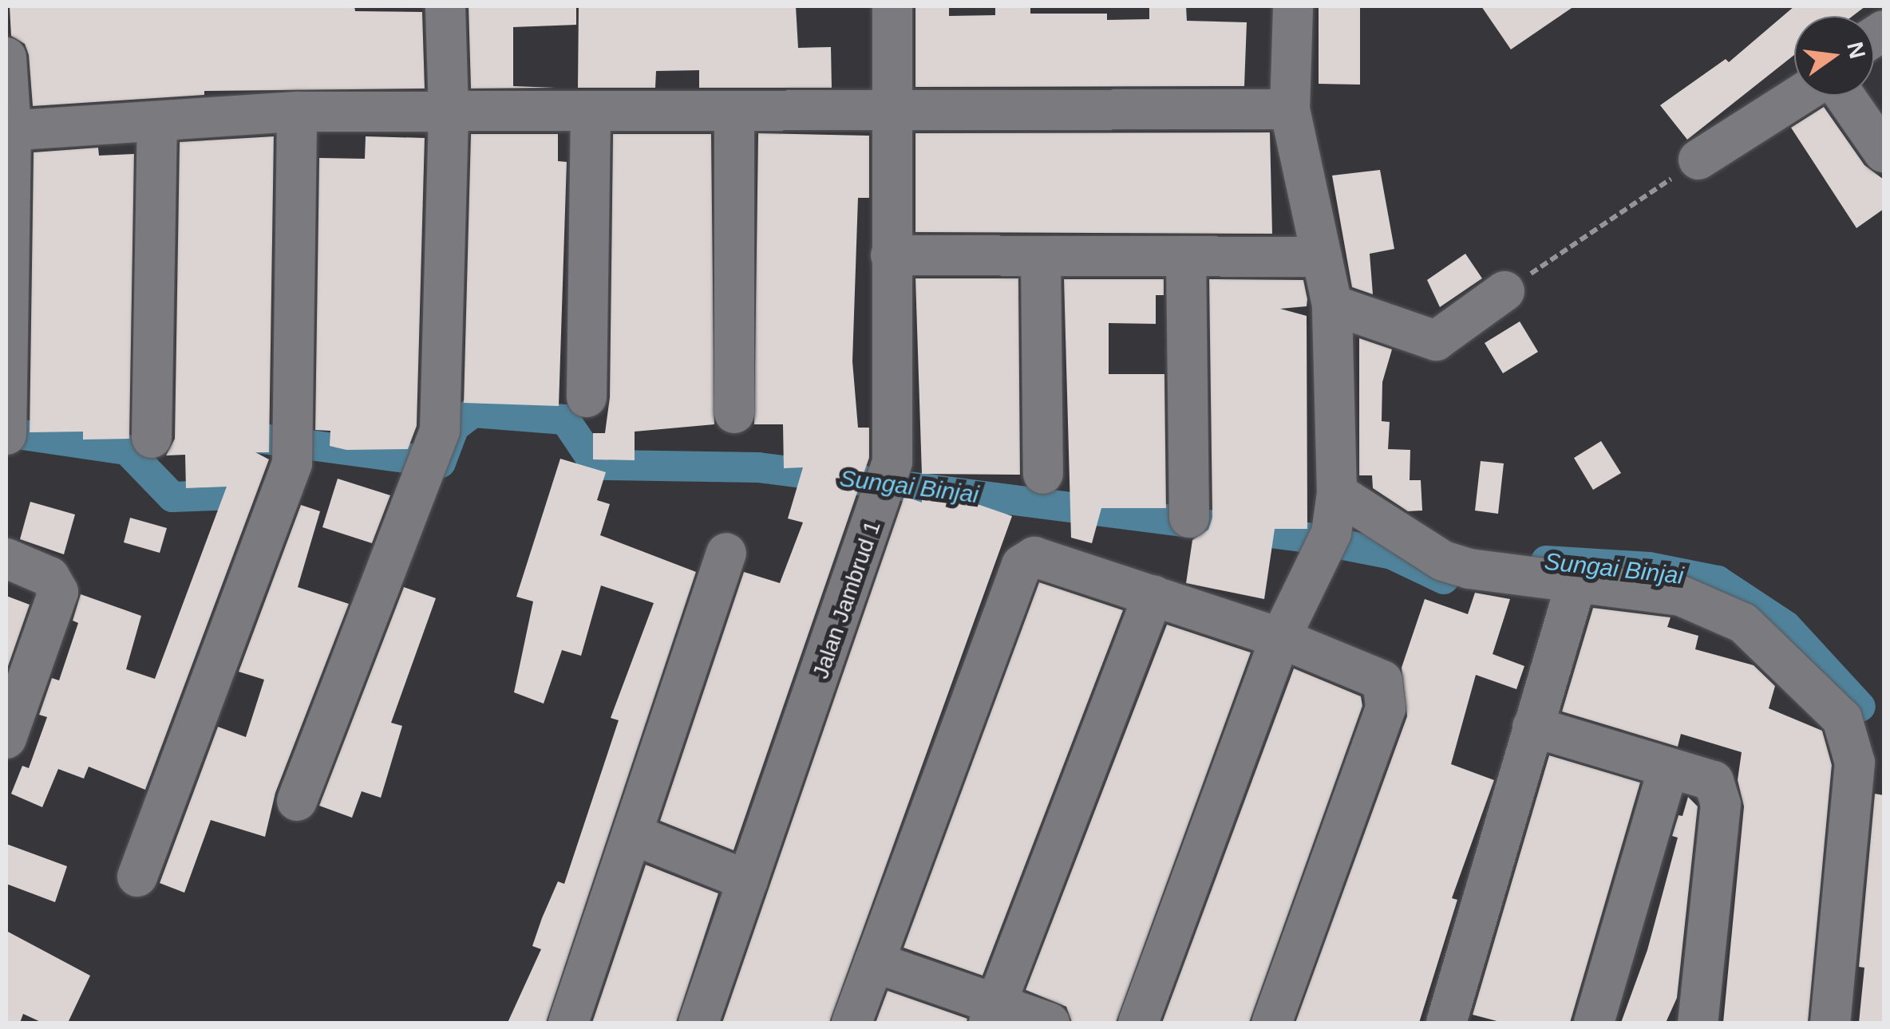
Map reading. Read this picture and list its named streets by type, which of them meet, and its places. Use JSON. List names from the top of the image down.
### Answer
{
  "streets": {
    "street": ["Jalan Jambrud 1"]
  },
  "water": ["Sungai Binjai"],
  "north": "right"
}
